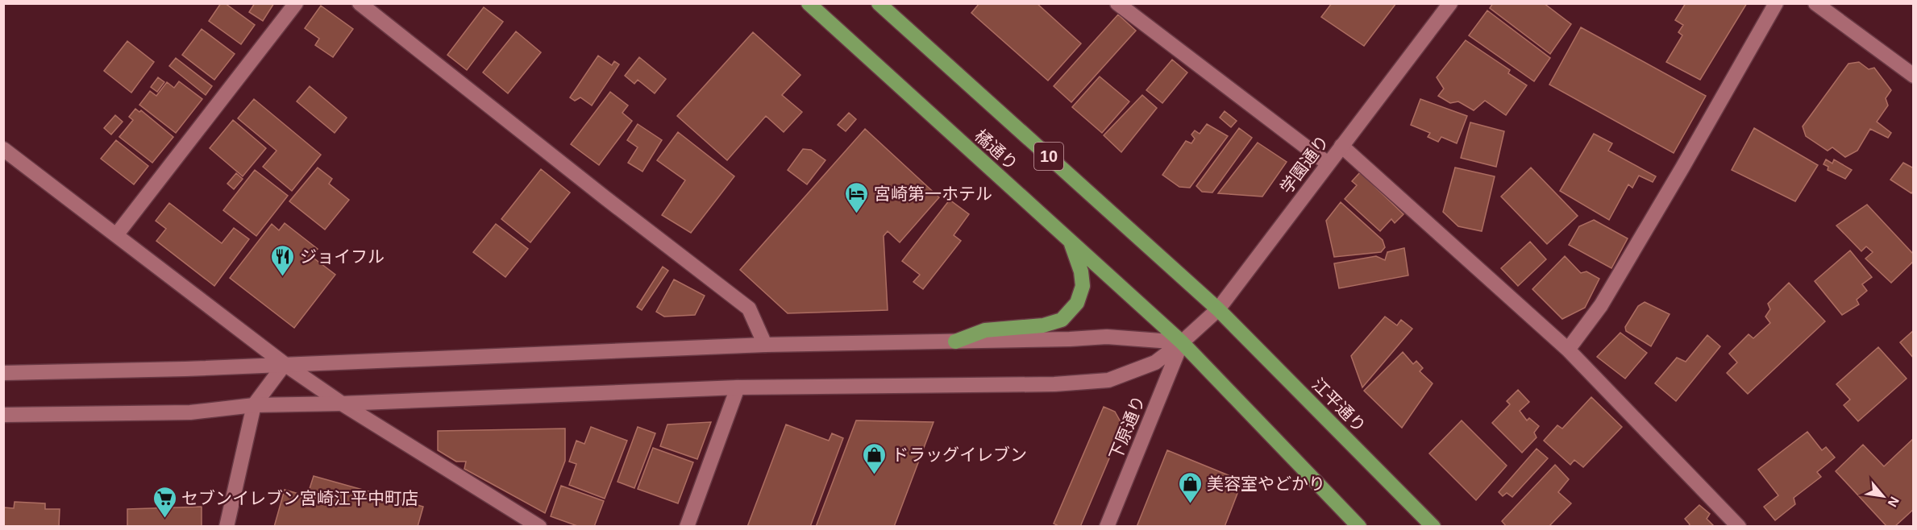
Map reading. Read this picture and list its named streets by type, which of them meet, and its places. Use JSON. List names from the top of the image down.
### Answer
{
  "streets": {
    "highway": ["橘通り", "10", "江平通り"],
    "street": ["学園通り", "下原通り"]
  },
  "crossings": [
    ["橘通り", "学園通り"],
    ["橘通り", "江平通り"],
    ["橘通り", "下原通り"],
    ["学園通り", "江平通り"],
    ["学園通り", "下原通り"]
  ],
  "places": {
    "hotel": ["宮崎第一ホテル"],
    "restaurant": ["ジョイフル"],
    "shop": ["ドラッグイレブン", "美容室やどかり"],
    "supermarket": ["セブンイレブン宮崎江平中町店"]
  },
  "north": "bottom right"
}
